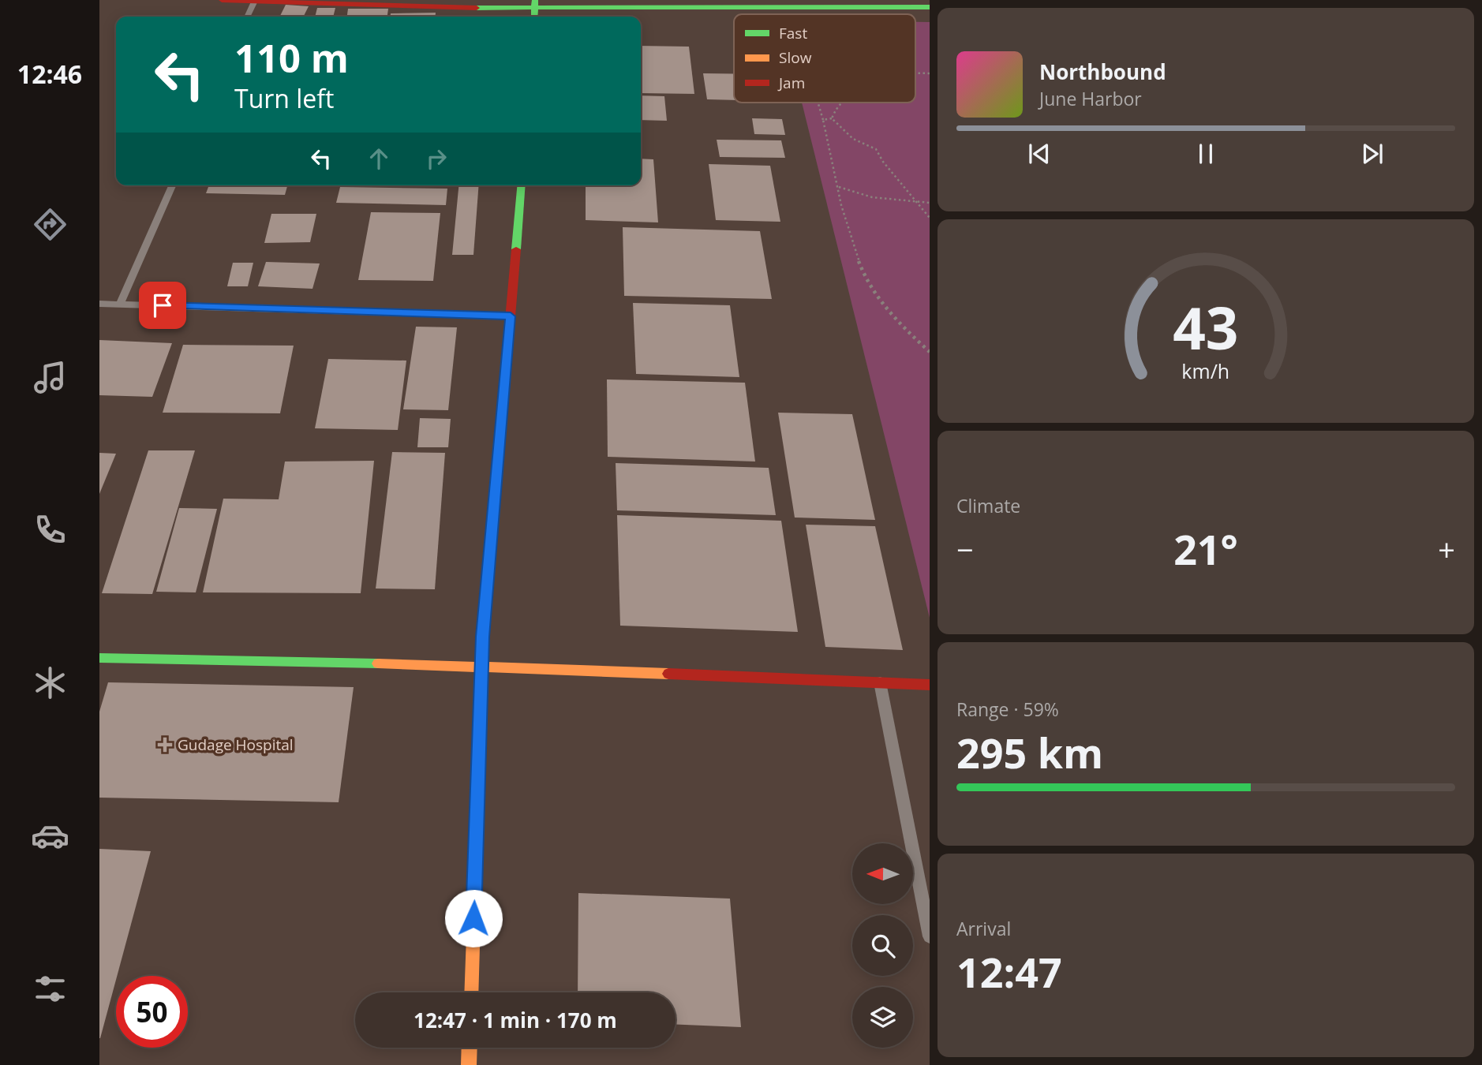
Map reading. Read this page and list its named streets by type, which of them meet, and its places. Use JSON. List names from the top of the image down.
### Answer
{
  "places": {
    "health": ["Gudage Hospital"]
  },
  "legend": ["Fast", "Slow", "Jam"],
  "north": "left",
  "page": {
    "tabs": "12:46",
    "turn": ["110 m", "Turn left"],
    "song": ["Northbound", "June Harbor"],
    "tile": [
      "Climate",
      ["Range · 59%", "295 km"],
      ["Arrival", "12:47"]
    ],
    "heat": ["−", "21°", "+"],
    "limit": "50",
    "trip": "12:47 · 1 min · 170 m",
    "gauge": ["43", "km/h"]
  }
}
